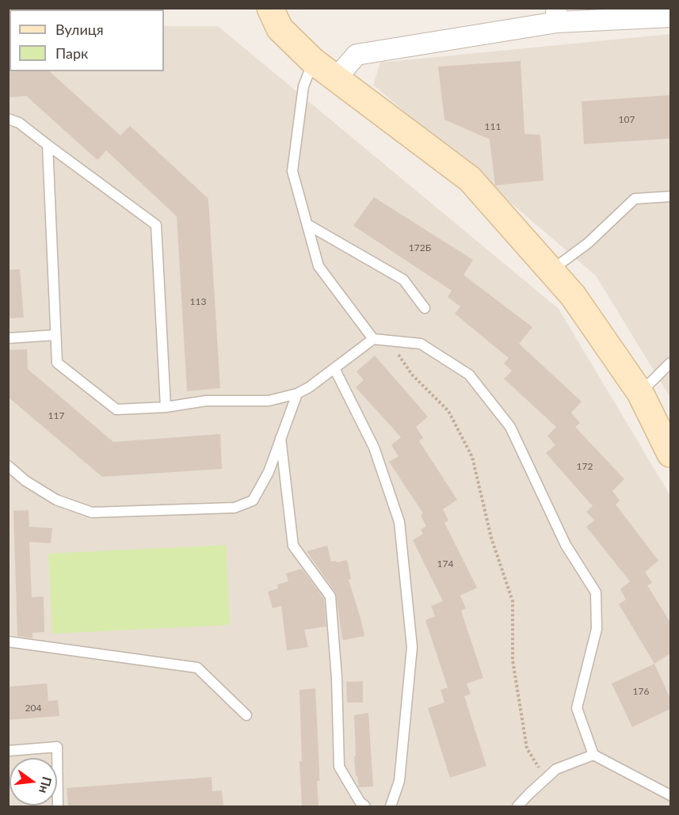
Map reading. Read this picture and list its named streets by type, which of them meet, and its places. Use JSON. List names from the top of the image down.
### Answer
{
  "house_numbers": [
    "107",
    "111",
    "172Б",
    "113",
    "117",
    "172",
    "174",
    "176",
    "204"
  ],
  "legend": ["Вулиця", "Парк"],
  "north": "right"
}
